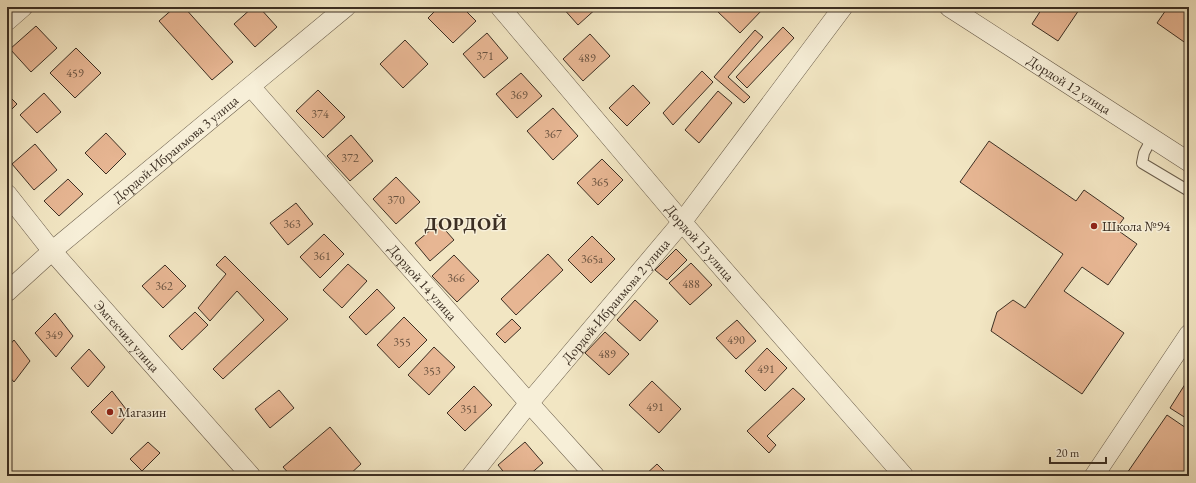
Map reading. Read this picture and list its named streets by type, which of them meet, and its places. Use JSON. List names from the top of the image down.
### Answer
{
  "streets": {
    "street": [
      "Дордой 12 улица",
      "Дордой-Ибраимова 3 улица",
      "Дордой 13 улица",
      "Дордой 14 улица",
      "Дордой-Ибраимова 2 улица",
      "Эмгекчил улица"
    ]
  },
  "crossings": [
    ["Дордой-Ибраимова 3 улица", "Дордой 14 улица"],
    ["Дордой-Ибраимова 3 улица", "Эмгекчил улица"],
    ["Дордой 13 улица", "Дордой-Ибраимова 2 улица"],
    ["Дордой 14 улица", "Дордой-Ибраимова 2 улица"]
  ],
  "districts": ["ДОРДОЙ"],
  "places": ["Школа №94", "Магазин"],
  "house_numbers": [
    "371",
    "489",
    "459",
    "369",
    "374",
    "367",
    "372",
    "365",
    "370",
    "363",
    "361",
    "365а",
    "366",
    "488",
    "362",
    "349",
    "490",
    "355",
    "489",
    "491",
    "353",
    "491",
    "351"
  ],
  "scale_bar": "20 m"
}
